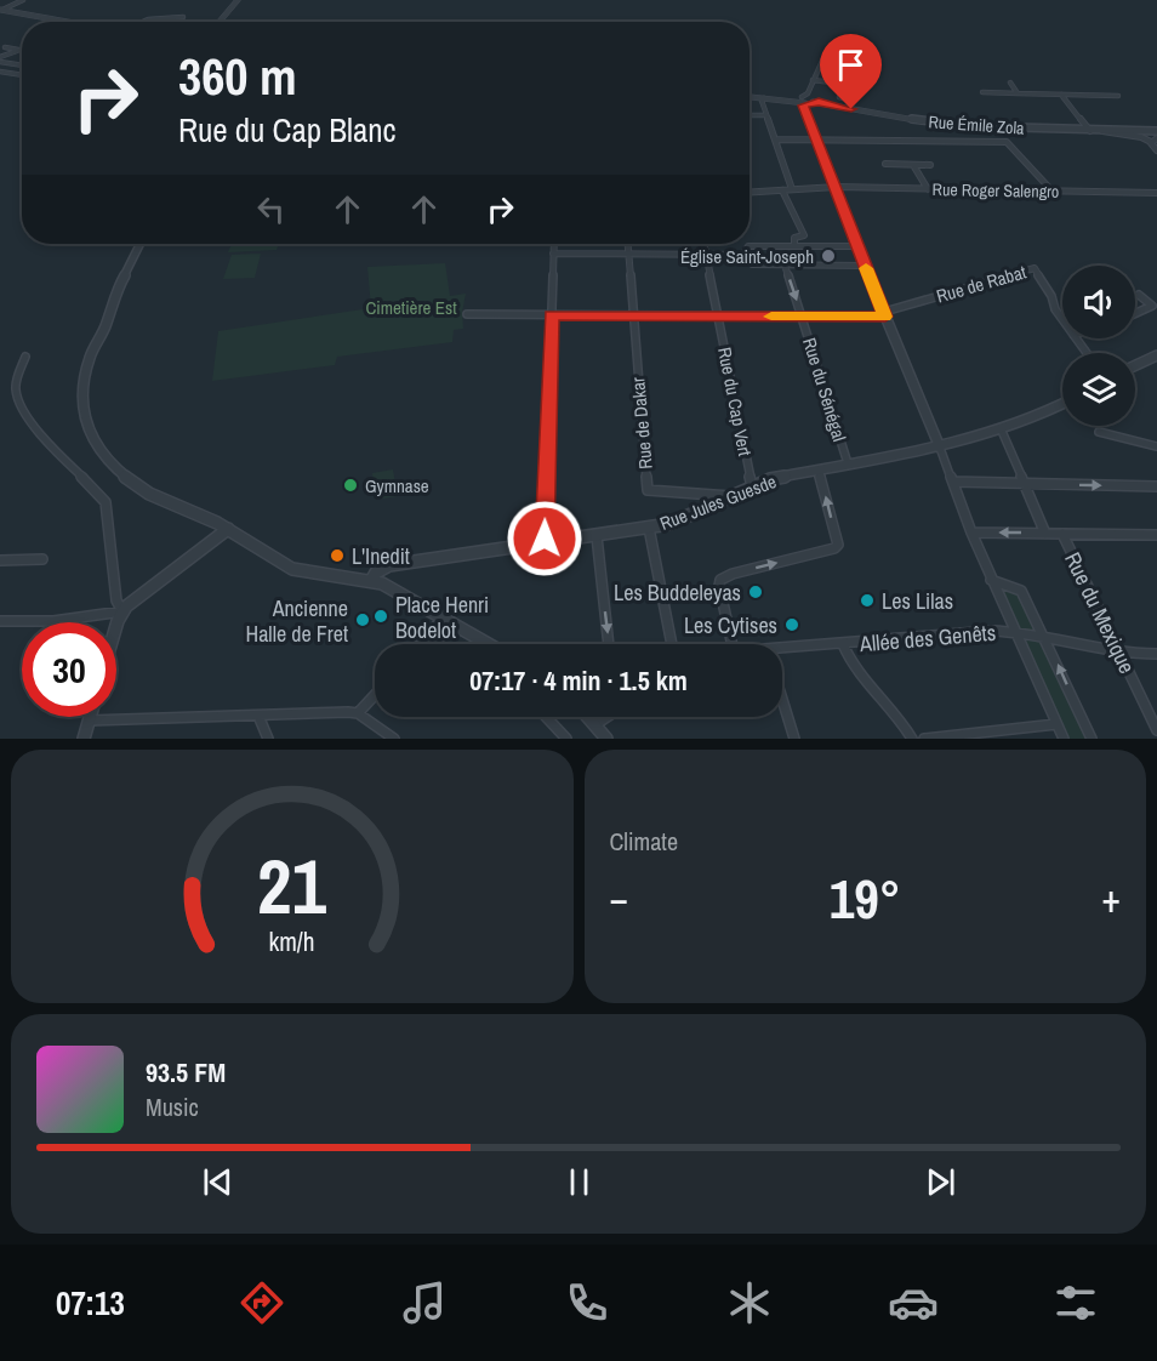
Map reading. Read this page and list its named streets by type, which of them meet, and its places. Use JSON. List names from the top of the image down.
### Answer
{
  "streets": {
    "street": [
      "Rue Émile Zola",
      "Rue Roger Salengro",
      "Rue de Rabat",
      "Rue du Sénégal",
      "Rue du Cap Vert",
      "Rue de Dakar",
      "Rue Jules Guesde",
      "Rue du Mexique",
      "Allée des Genêts"
    ]
  },
  "crossings": [
    ["Rue du Sénégal", "Rue Jules Guesde"],
    ["Rue du Cap Vert", "Rue Jules Guesde"],
    ["Rue de Dakar", "Rue Jules Guesde"],
    ["Rue du Mexique", "Allée des Genêts"]
  ],
  "parks": ["Cimetière Est"],
  "places": [
    "Église Saint-Joseph",
    "Gymnase",
    "L'Inedit",
    "Les Buddeleyas",
    "Les Lilas",
    "Place Henri Bodelot",
    "Ancienne Halle de Fret",
    "Les Cytises"
  ],
  "page": {
    "turn": ["360 m", "Rue du Cap Blanc"],
    "limit": "30",
    "trip": "07:17 · 4 min · 1.5 km",
    "tile": "Climate",
    "heat": ["−", "19°", "+"],
    "song": ["93.5 FM", "Music"],
    "tabs": "07:13",
    "gauge": ["21", "km/h"]
  }
}
